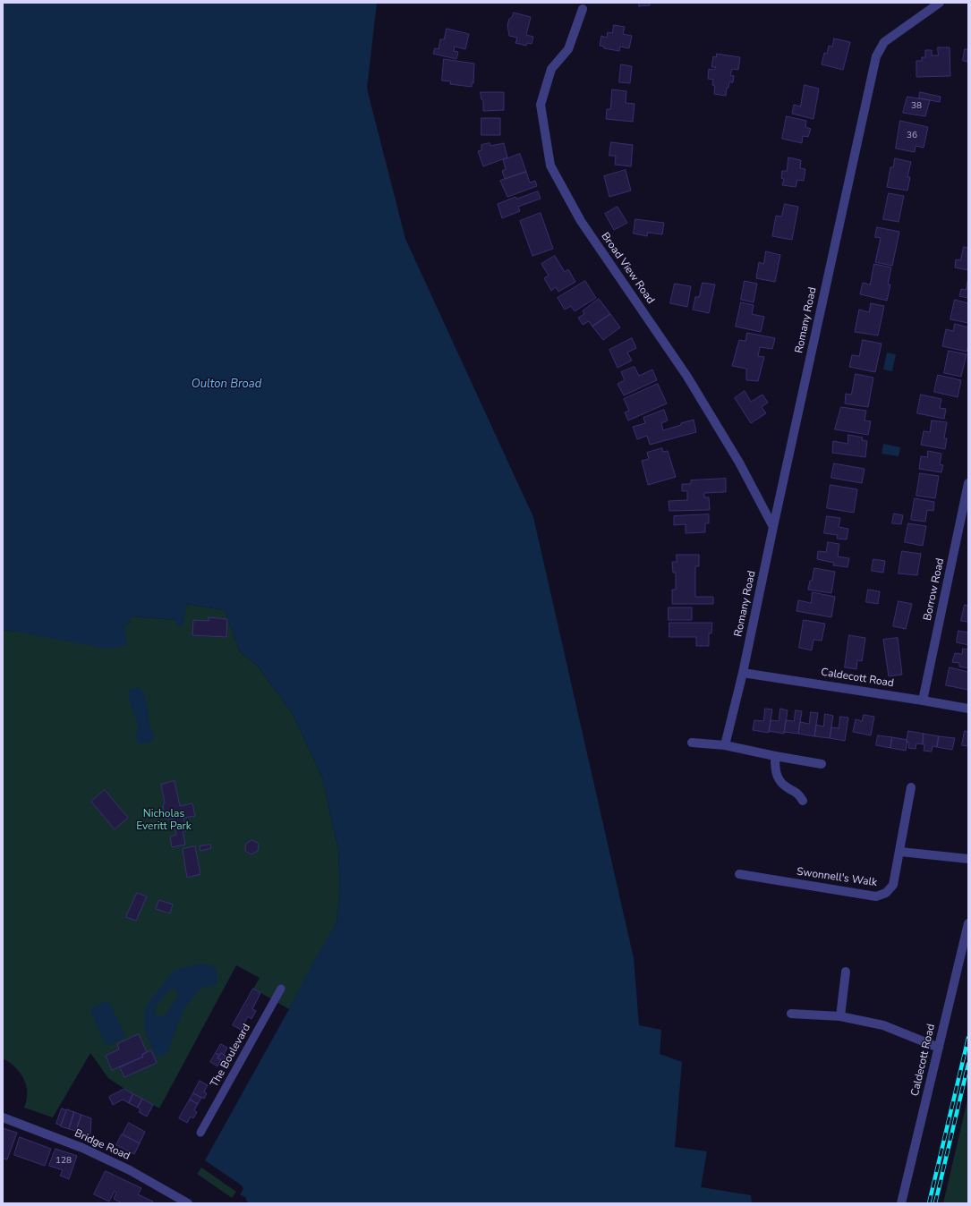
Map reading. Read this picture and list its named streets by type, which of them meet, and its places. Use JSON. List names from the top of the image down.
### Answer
{
  "streets": {
    "street": [
      "Broad View Road",
      "Romany Road",
      "Borrow Road",
      "Caldecott Road",
      "Swonnell's Walk",
      "The Boulevard",
      "Bridge Road"
    ]
  },
  "crossings": [
    ["Broad View Road", "Romany Road"],
    ["Romany Road", "Caldecott Road"],
    ["Borrow Road", "Caldecott Road"]
  ],
  "water": ["Oulton Broad"],
  "parks": ["Nicholas Everitt Park"],
  "house_numbers": ["38", "36", "128"]
}
